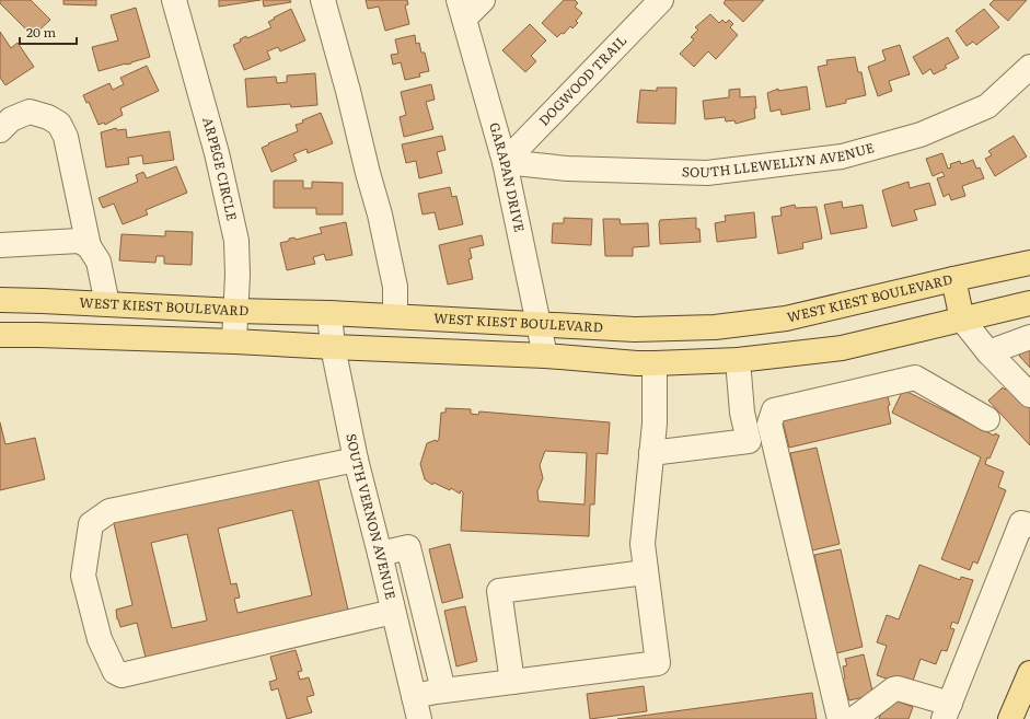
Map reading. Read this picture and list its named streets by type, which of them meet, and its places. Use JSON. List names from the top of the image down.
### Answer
{
  "streets": {
    "main road": ["WEST KIEST BOULEVARD"],
    "street": [
      "DOGWOOD TRAIL",
      "SOUTH LLEWELLYN AVENUE",
      "ARPEGE CIRCLE",
      "GARAPAN DRIVE",
      "SOUTH VERNON AVENUE"
    ]
  },
  "crossings": [
    ["DOGWOOD TRAIL", "SOUTH LLEWELLYN AVENUE"],
    ["DOGWOOD TRAIL", "GARAPAN DRIVE"],
    ["SOUTH LLEWELLYN AVENUE", "GARAPAN DRIVE"],
    ["ARPEGE CIRCLE", "WEST KIEST BOULEVARD"],
    ["GARAPAN DRIVE", "WEST KIEST BOULEVARD"],
    ["WEST KIEST BOULEVARD", "SOUTH VERNON AVENUE"]
  ],
  "scale_bar": "20 m"
}
